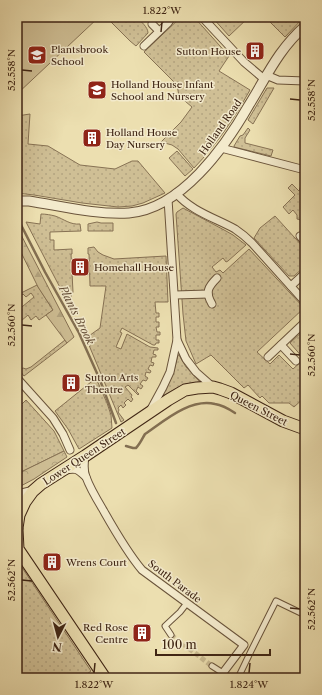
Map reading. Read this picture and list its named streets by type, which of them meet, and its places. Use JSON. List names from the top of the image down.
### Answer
{
  "streets": {
    "main road": ["Queen Street", "Lower Queen Street"],
    "street": ["Holland Road", "South Parade"]
  },
  "crossings": [
    ["Holland Road", "Lower Queen Street"],
    ["Queen Street", "Lower Queen Street"],
    ["Lower Queen Street", "South Parade"]
  ],
  "water": ["Plants Brook"],
  "places": {
    "building": [
      "Sutton House",
      "Holland House Day Nursery",
      "Homehall House",
      "Sutton Arts Theatre",
      "Wrens Court",
      "Red Rose Centre"
    ],
    "school or university": ["Plantsbrook School", "Holland House Infant School and Nursery"]
  },
  "scale_bar": "100 m",
  "north": "bottom",
  "coordinates": [
    "1.822°W",
    "52.558°N",
    "52.560°N",
    "52.562°N",
    "1.824°W"
  ]
}
